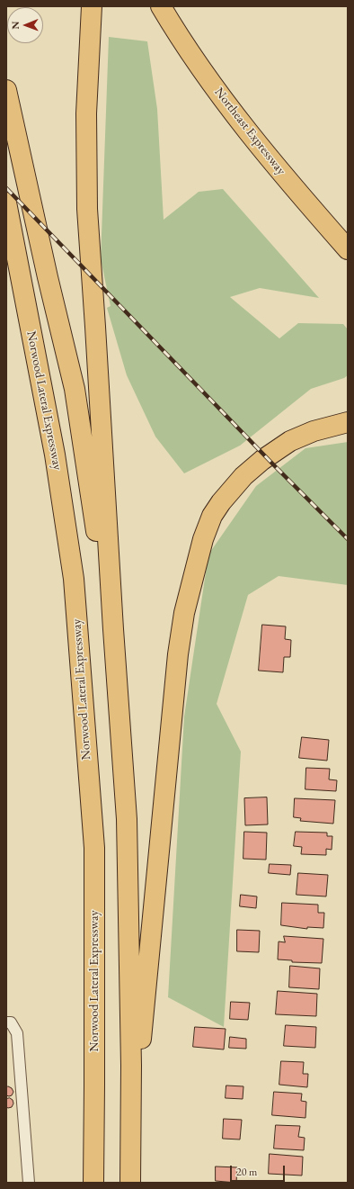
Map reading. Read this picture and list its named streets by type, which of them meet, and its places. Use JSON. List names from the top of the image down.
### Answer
{
  "streets": {
    "highway": ["Northeast Expressway", "Norwood Lateral Expressway"]
  },
  "scale_bar": "20 m",
  "north": "left"
}
